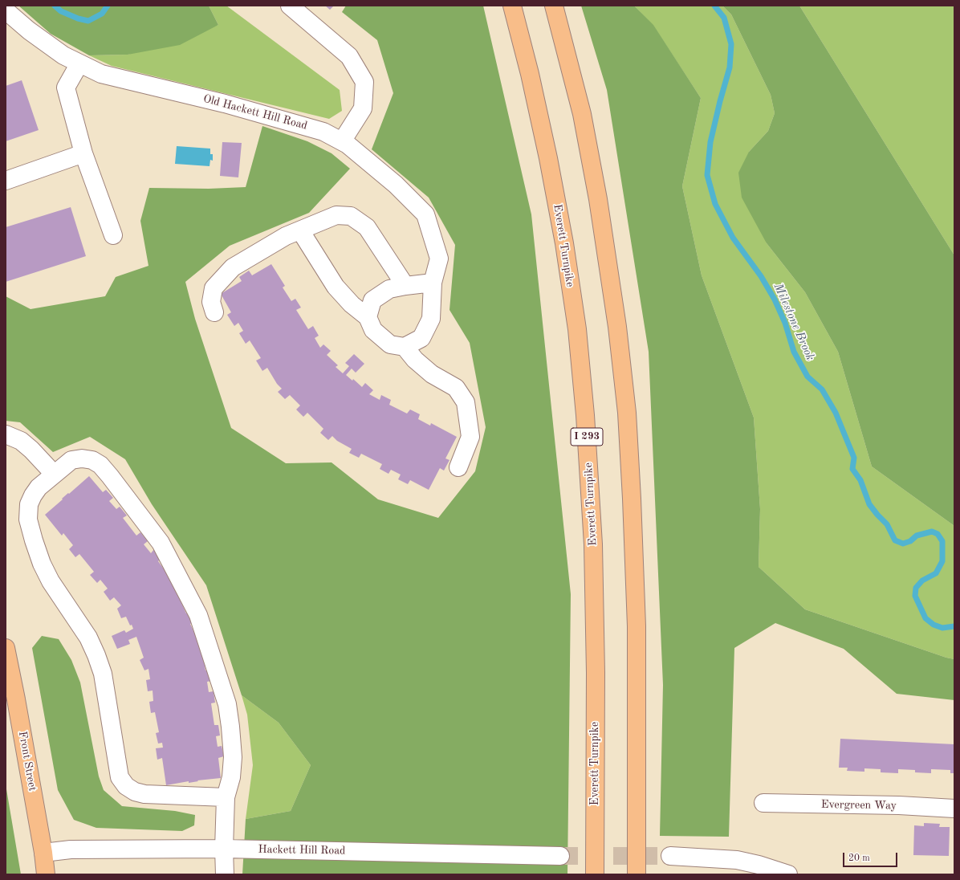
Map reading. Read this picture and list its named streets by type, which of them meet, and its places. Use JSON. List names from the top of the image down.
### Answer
{
  "streets": {
    "main road": ["Everett Turnpike", "I 293", "Front Street"],
    "street": ["Old Hackett Hill Road", "Evergreen Way", "Hackett Hill Road"]
  },
  "crossings": [
    ["Front Street", "Hackett Hill Road"]
  ],
  "water": ["Milestone Brook"],
  "scale_bar": "20 m"
}
